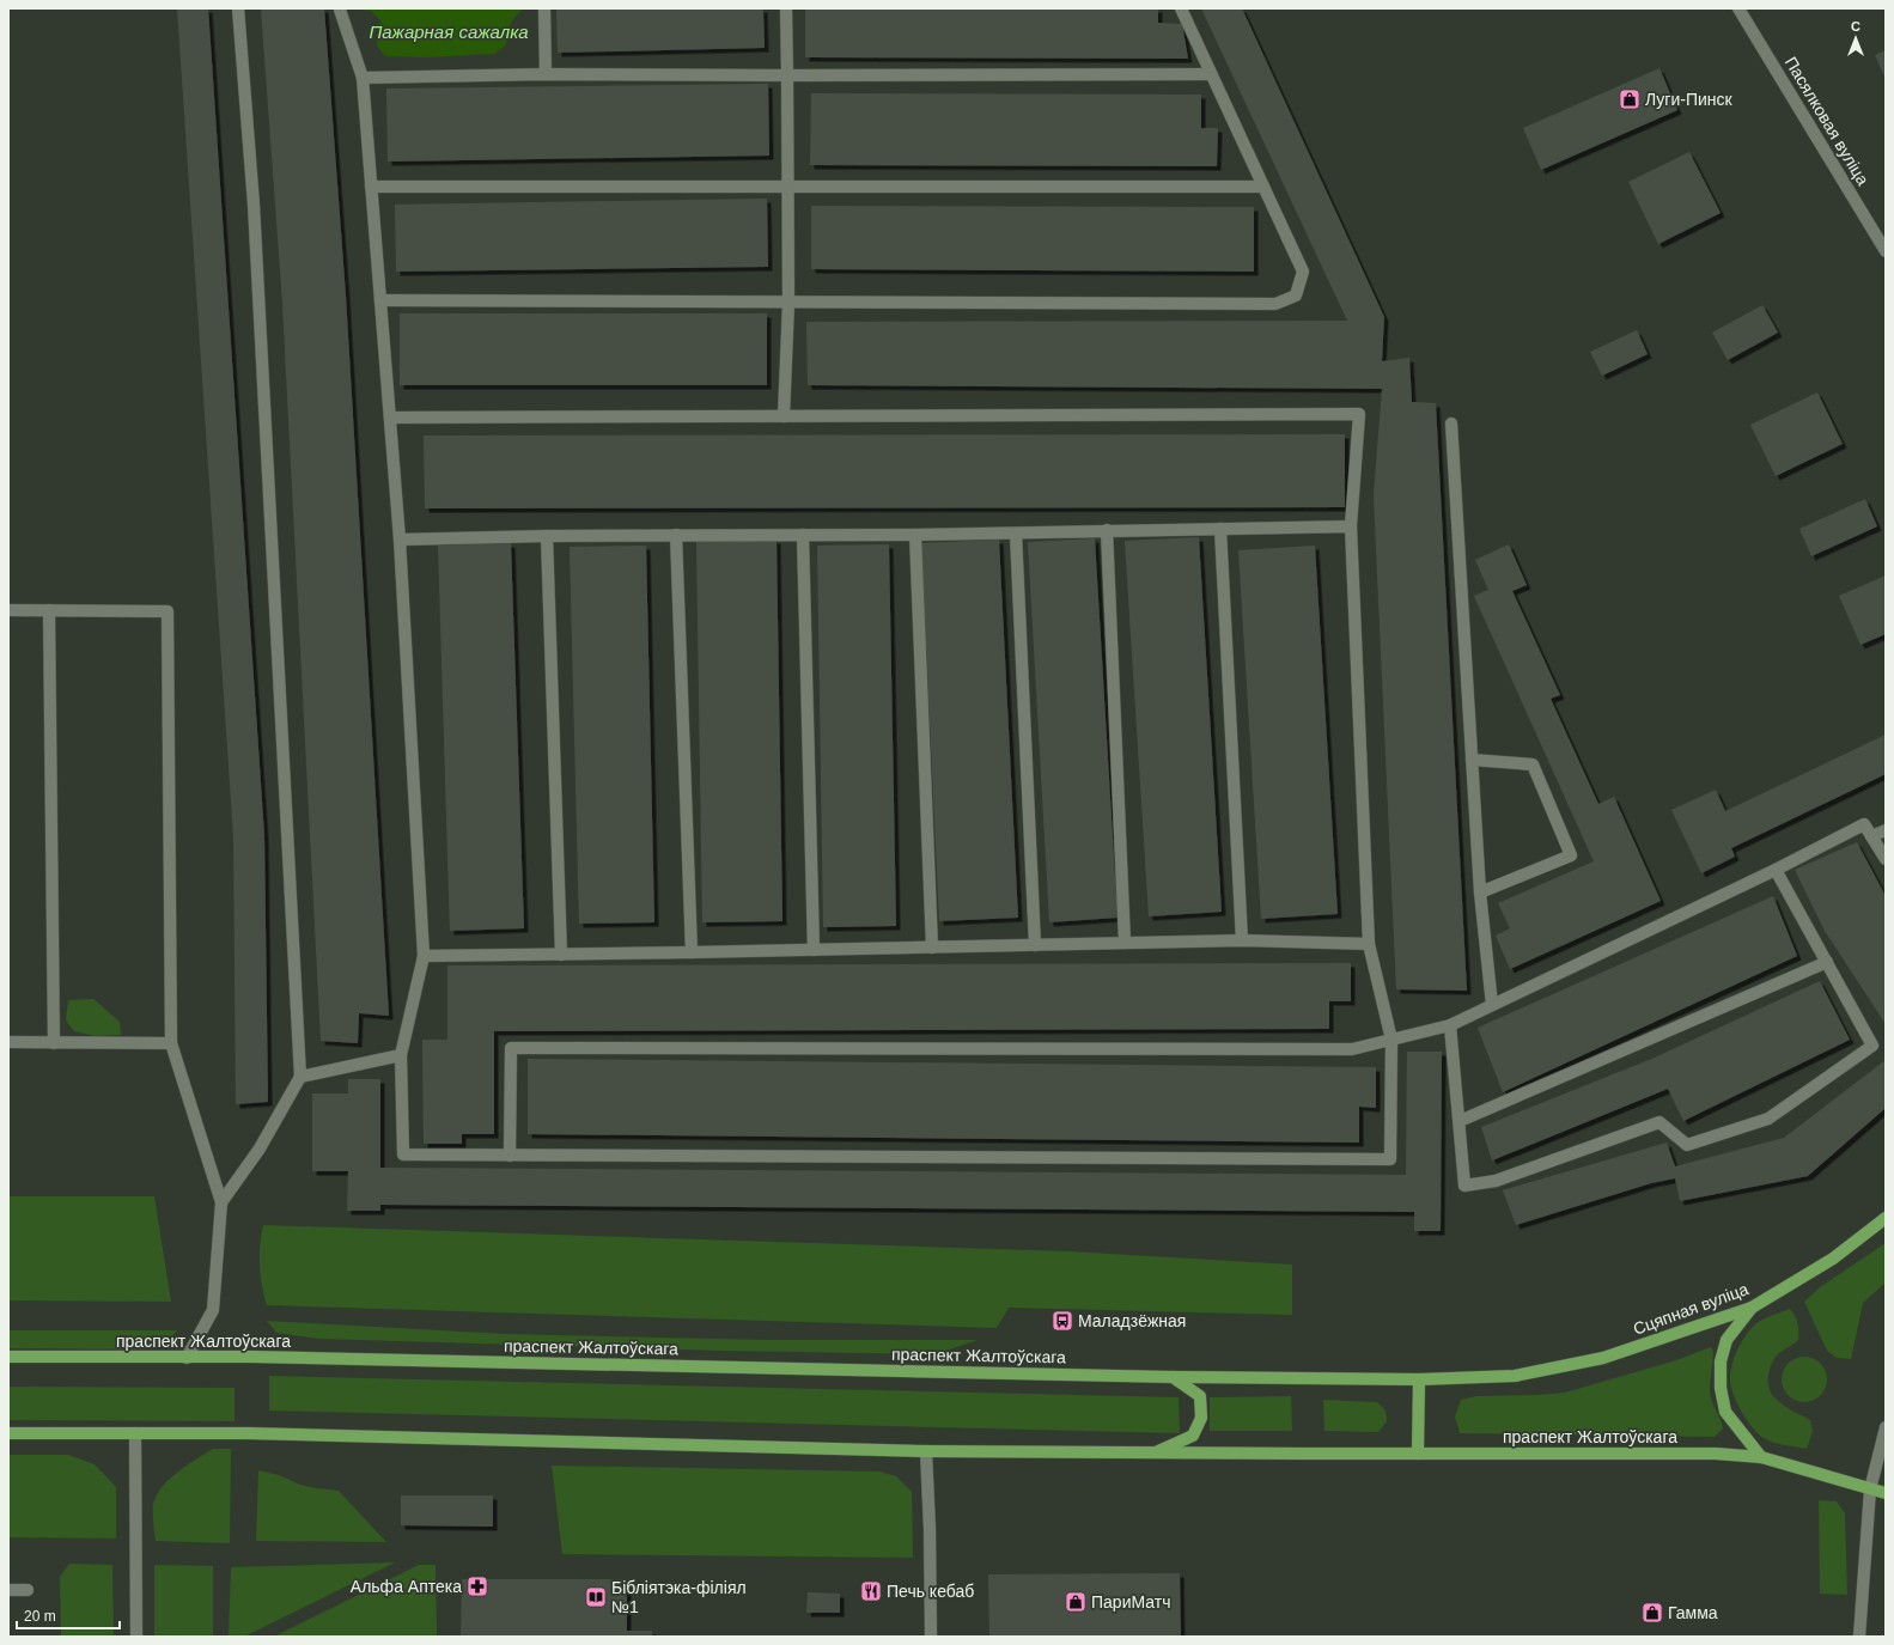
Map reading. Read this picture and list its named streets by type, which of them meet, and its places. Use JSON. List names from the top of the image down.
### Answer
{
  "streets": {
    "main road": ["Сцяпная вуліца", "праспект Жалтоўскага"],
    "street": ["Пасялковая вуліца"]
  },
  "crossings": [
    ["Сцяпная вуліца", "праспект Жалтоўскага"]
  ],
  "water": ["Пажарная сажалка"],
  "places": {
    "shop": ["Луги-Пинск", "ПариМатч", "Гамма"],
    "bus stop": ["Маладзёжная"],
    "pharmacy": ["Альфа Аптека"],
    "restaurant": ["Печь кебаб"],
    "library": ["Бібліятэка-філіял №1"]
  },
  "scale_bar": "20 m",
  "north": "top"
}
